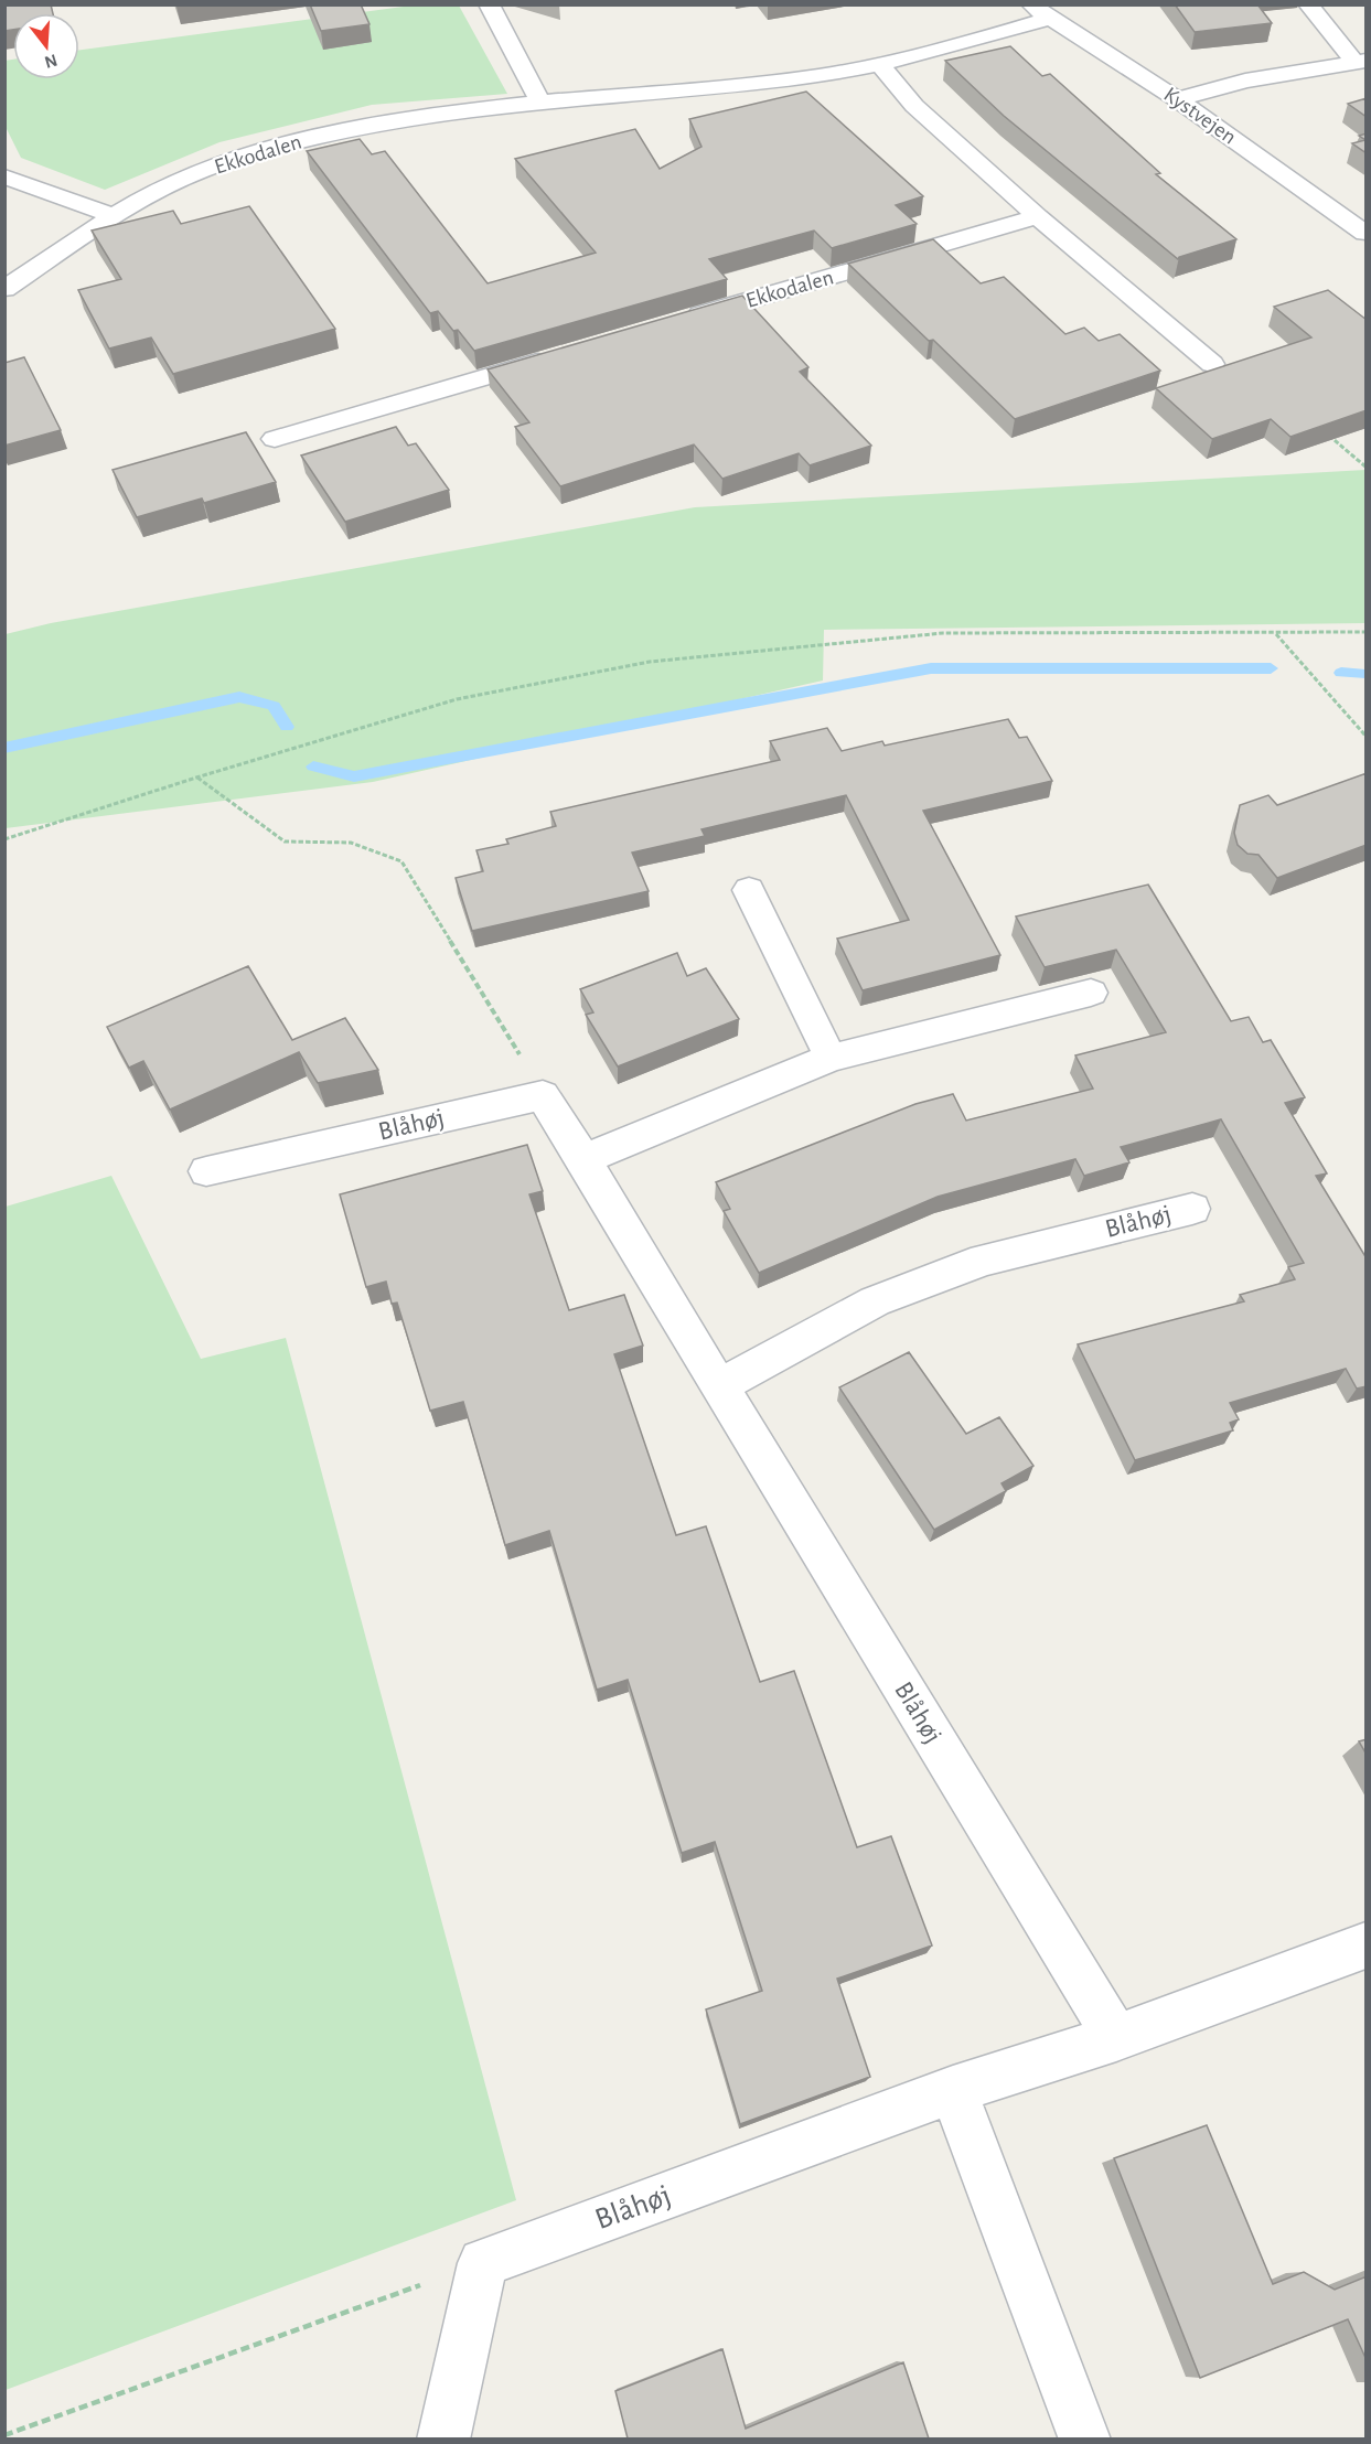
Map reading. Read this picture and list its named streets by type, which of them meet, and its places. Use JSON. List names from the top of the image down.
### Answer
{
  "streets": {
    "street": ["Kystvejen", "Ekkodalen", "Blåhøj"]
  },
  "crossings": [
    ["Kystvejen", "Ekkodalen"]
  ],
  "north": "bottom"
}
